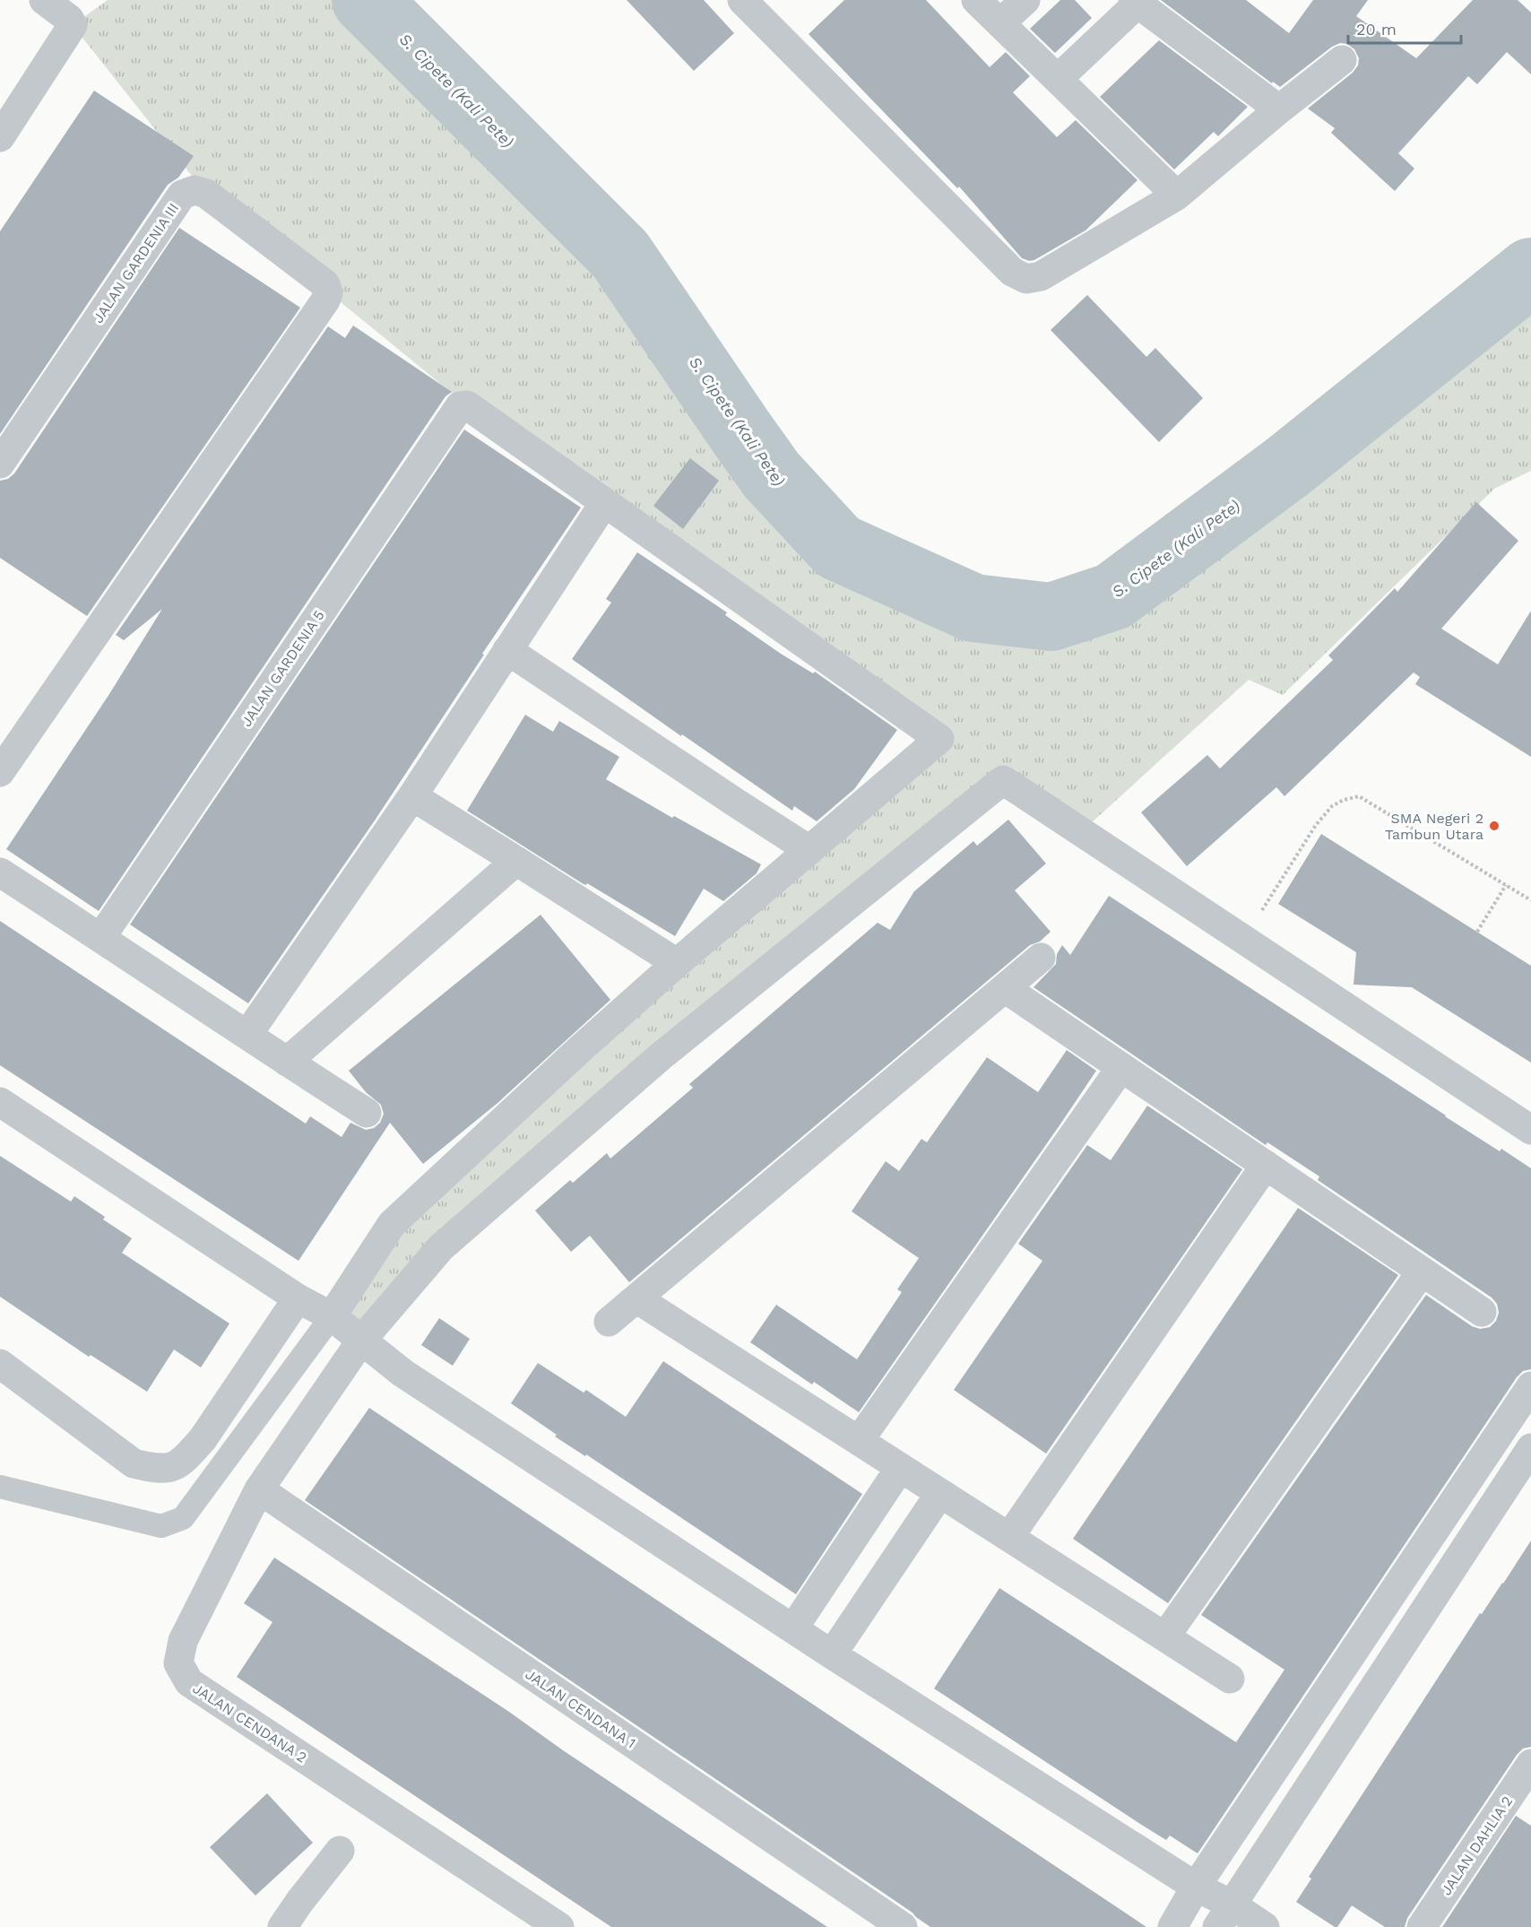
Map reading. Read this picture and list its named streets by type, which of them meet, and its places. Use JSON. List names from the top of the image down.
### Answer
{
  "streets": {
    "street": [
      "JALAN GARDENIA III",
      "JALAN GARDENIA 5",
      "JALAN CENDANA 1",
      "JALAN CENDANA 2",
      "JALAN DAHLIA 2"
    ]
  },
  "crossings": [
    ["JALAN CENDANA 1", "JALAN CENDANA 2"]
  ],
  "water": ["S. Cipete (Kali Pete)"],
  "places": ["SMA Negeri 2 Tambun Utara"],
  "scale_bar": "20 m"
}
